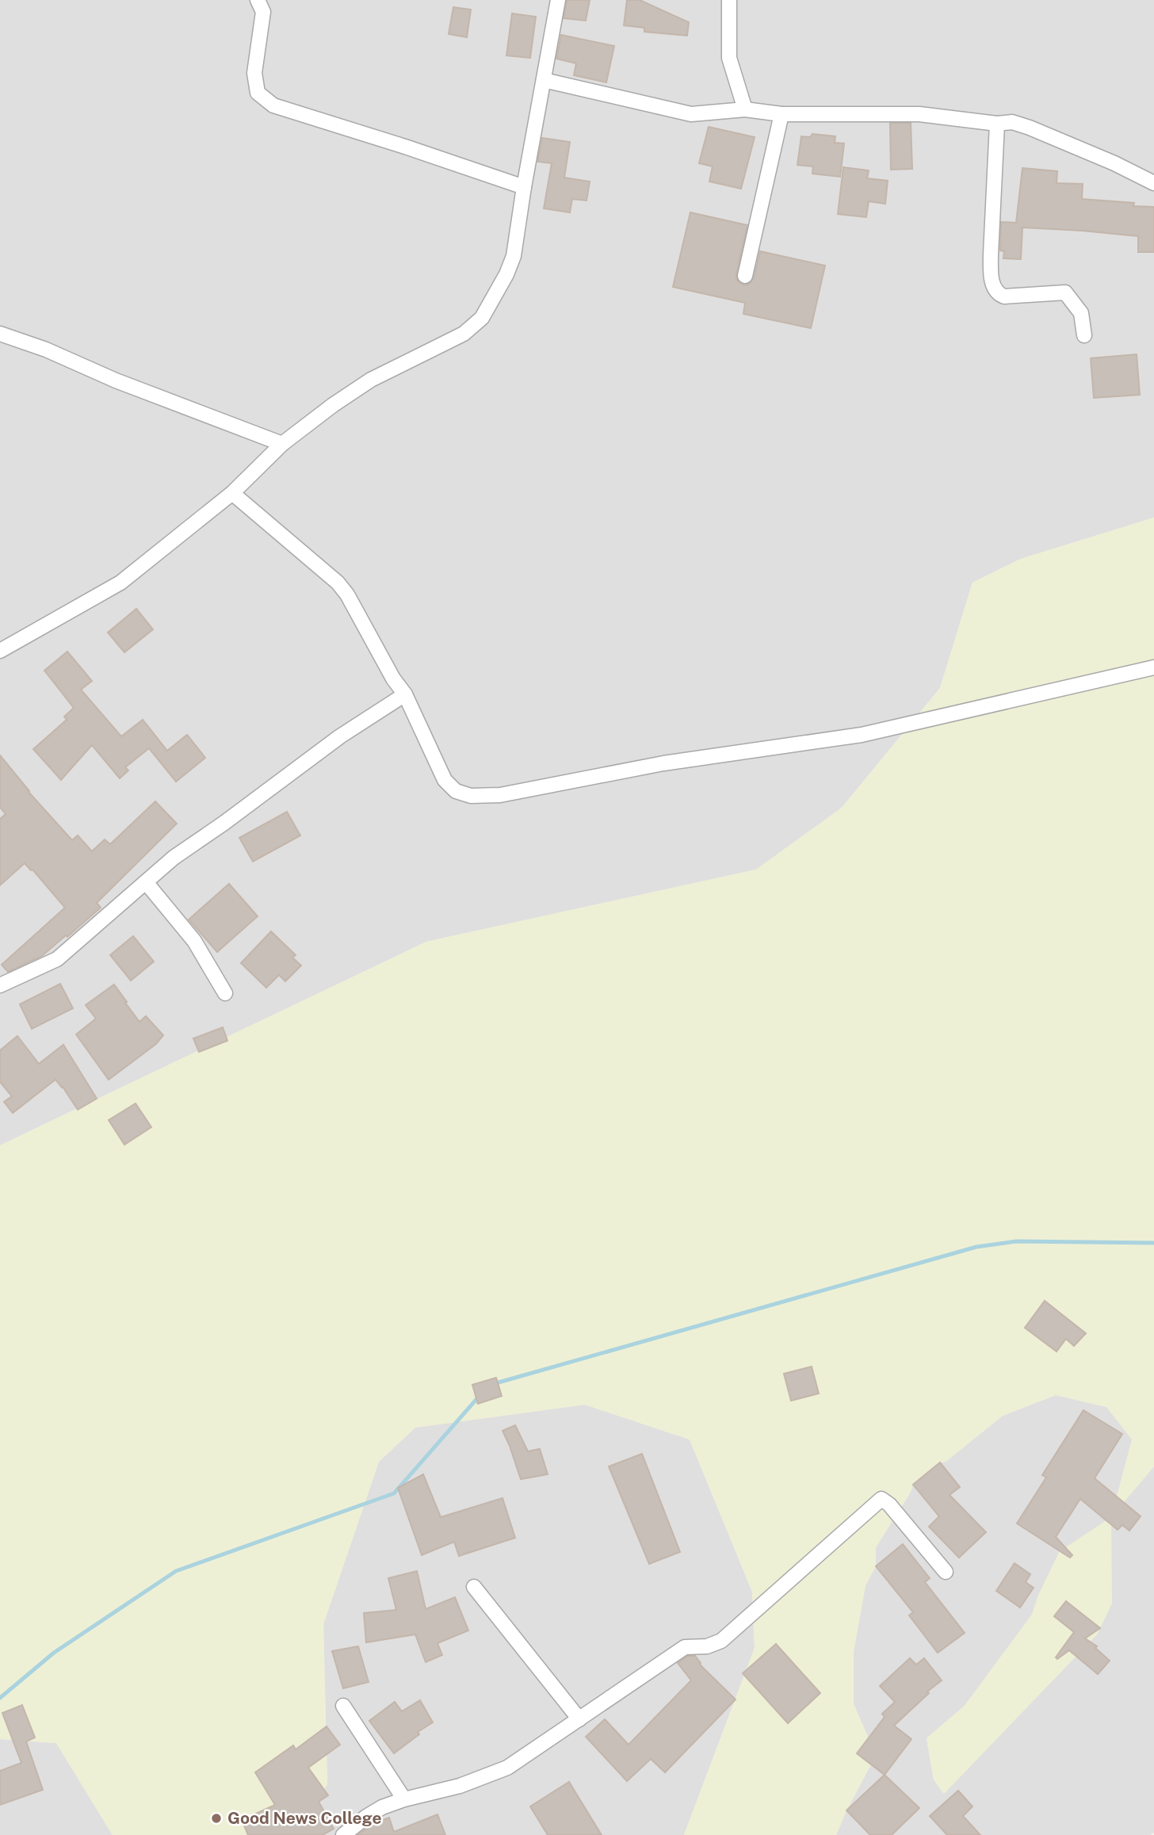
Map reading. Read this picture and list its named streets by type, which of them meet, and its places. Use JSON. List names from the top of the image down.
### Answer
{
  "places": ["Good News College"]
}
